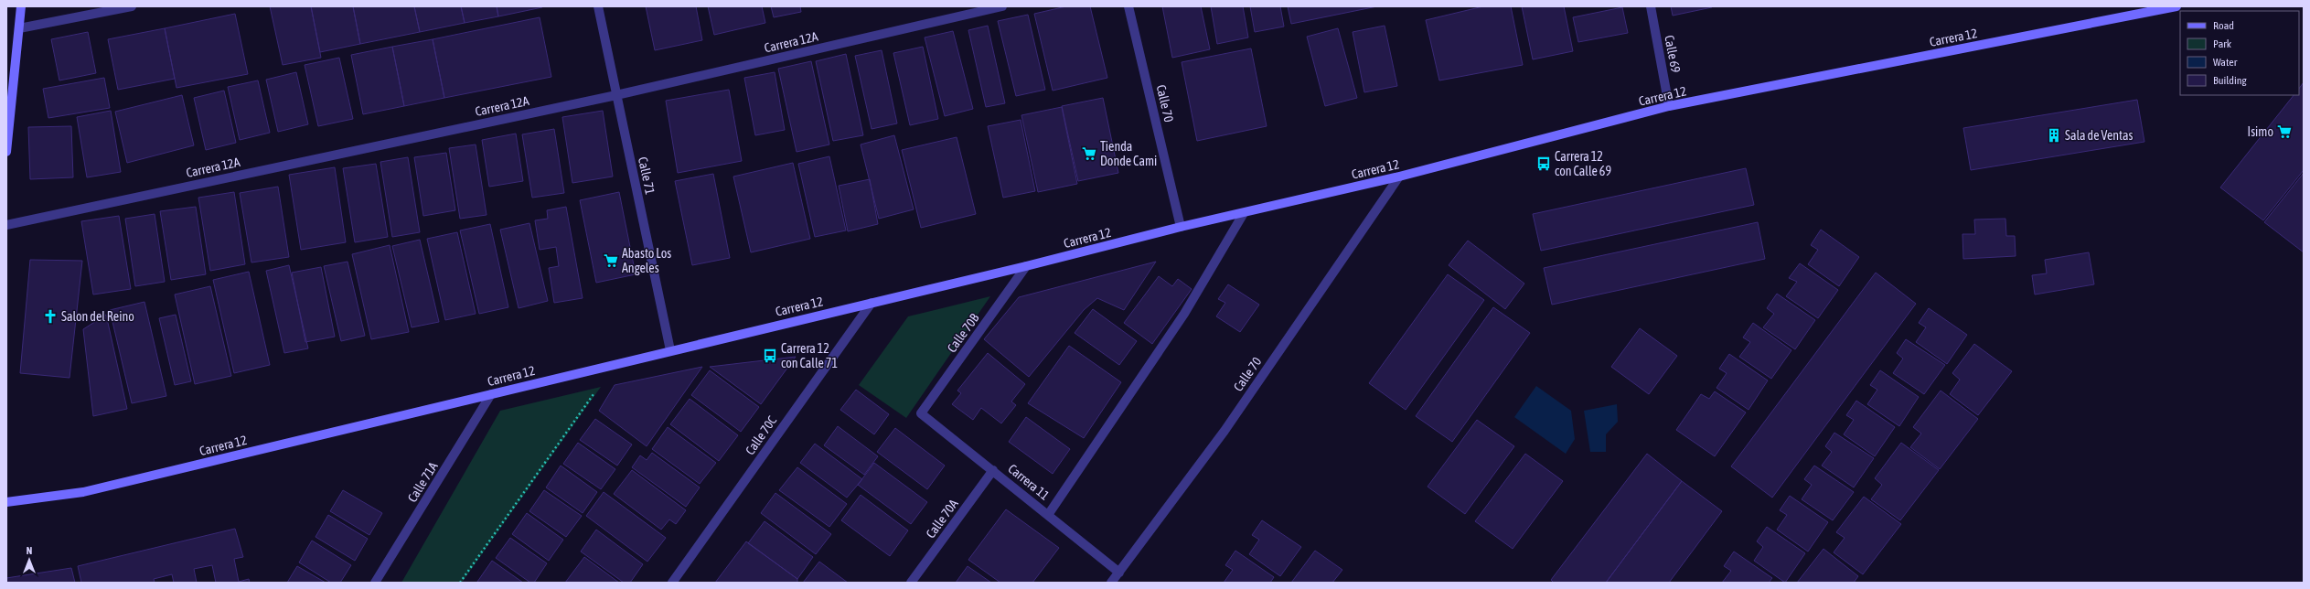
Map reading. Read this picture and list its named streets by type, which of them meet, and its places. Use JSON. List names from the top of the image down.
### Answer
{
  "streets": {
    "main road": ["Carrera 12"],
    "street": [
      "Carrera 12A",
      "Calle 69",
      "Calle 70",
      "Calle 71",
      "Calle 70B",
      "Calle 70C",
      "Calle 71A",
      "Carrera 11",
      "Calle 70A"
    ]
  },
  "crossings": [
    ["Carrera 12", "Calle 69"],
    ["Carrera 12", "Calle 70"],
    ["Carrera 12", "Calle 71"],
    ["Carrera 12", "Calle 70B"],
    ["Carrera 12", "Calle 70C"],
    ["Carrera 12", "Calle 71A"],
    ["Carrera 12A", "Calle 71"],
    ["Calle 70", "Carrera 11"],
    ["Calle 70B", "Carrera 11"],
    ["Carrera 11", "Calle 70A"]
  ],
  "places": {
    "supermarket": ["Isimo", "Tienda Donde Cami", "Abasto Los Angeles"],
    "building": ["Sala de Ventas"],
    "bus stop": ["Carrera 12 con Calle 69", "Carrera 12 con Calle 71"],
    "church": ["Salon del Reino"]
  },
  "legend": [
    "Road",
    "Park",
    "Water",
    "Building"
  ],
  "north": "top"
}
